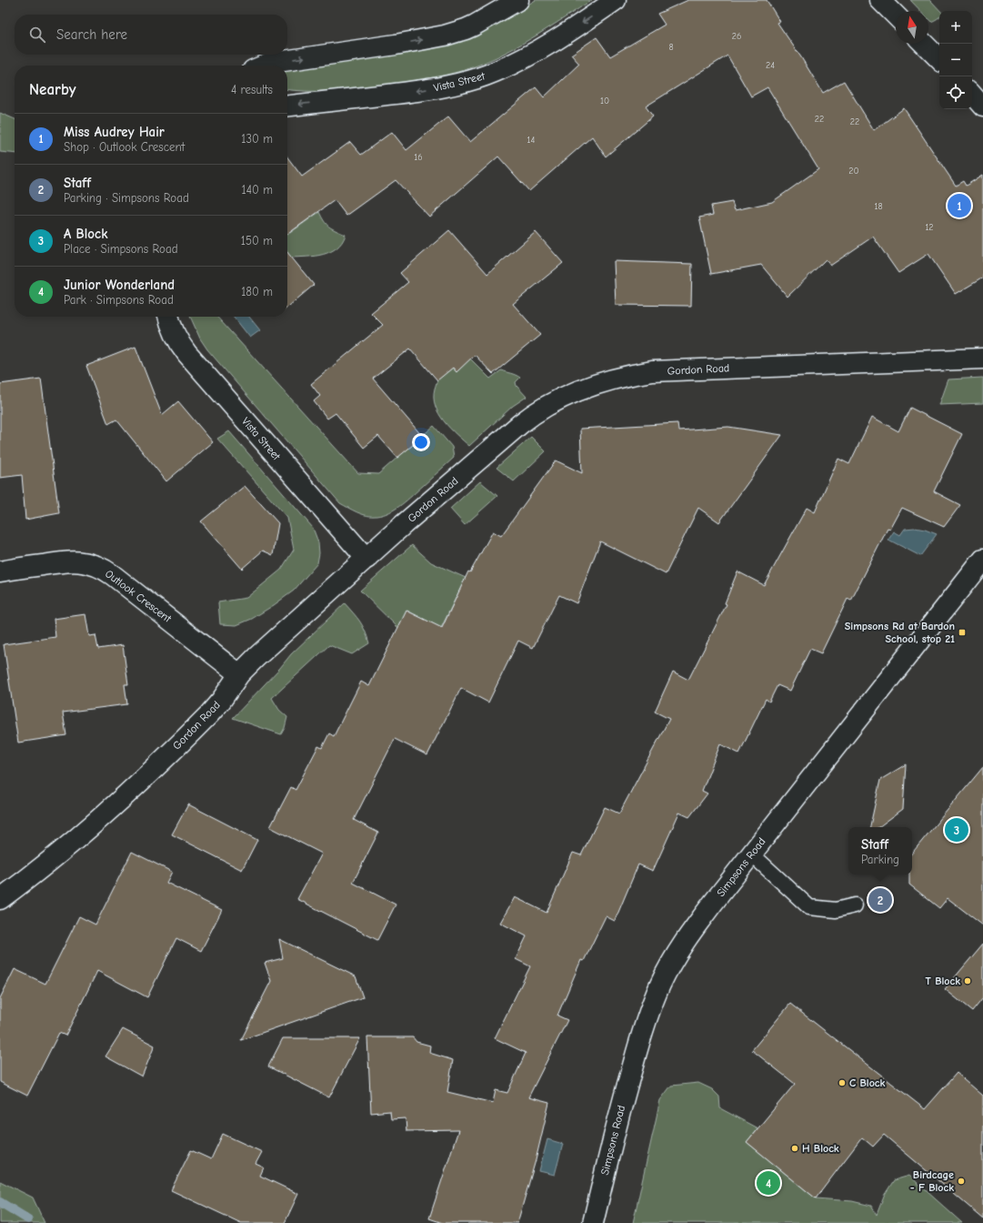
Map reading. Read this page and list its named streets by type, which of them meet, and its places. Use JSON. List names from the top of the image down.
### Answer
{
  "streets": {
    "street": [
      "Vista Street",
      "Gordon Road",
      "Outlook Crescent",
      "Simpsons Road"
    ]
  },
  "crossings": [
    ["Vista Street", "Gordon Road"],
    ["Gordon Road", "Outlook Crescent"]
  ],
  "places": {
    "transit": ["Simpsons Rd at Bardon School, stop 21"],
    "other": [
      "T Block",
      "C Block",
      "H Block",
      "Birdcage - F Block"
    ]
  },
  "house_numbers": [
    "26",
    "8",
    "24",
    "10",
    "22",
    "22",
    "14",
    "16",
    "20",
    "18",
    "12"
  ],
  "north": "top",
  "page": {
    "map_buttons": ["+", "−"],
    "search": "Search here",
    "heading": ["Nearby", "4 results"],
    "list": [
      {
        "mark": "1",
        "name": "Miss Audrey Hair",
        "note": "Shop · Outlook Crescent",
        "value": "130 m"
      },
      {
        "mark": "2",
        "name": "Staff",
        "note": "Parking · Simpsons Road",
        "value": "140 m"
      },
      {
        "mark": "3",
        "name": "A Block",
        "note": "Place · Simpsons Road",
        "value": "150 m"
      },
      {
        "mark": "4",
        "name": "Junior Wonderland",
        "note": "Park · Simpsons Road",
        "value": "180 m"
      }
    ],
    "pins": [
      "1",
      "3",
      "2",
      "4"
    ],
    "popup": ["Staff", "Parking"]
  }
}
